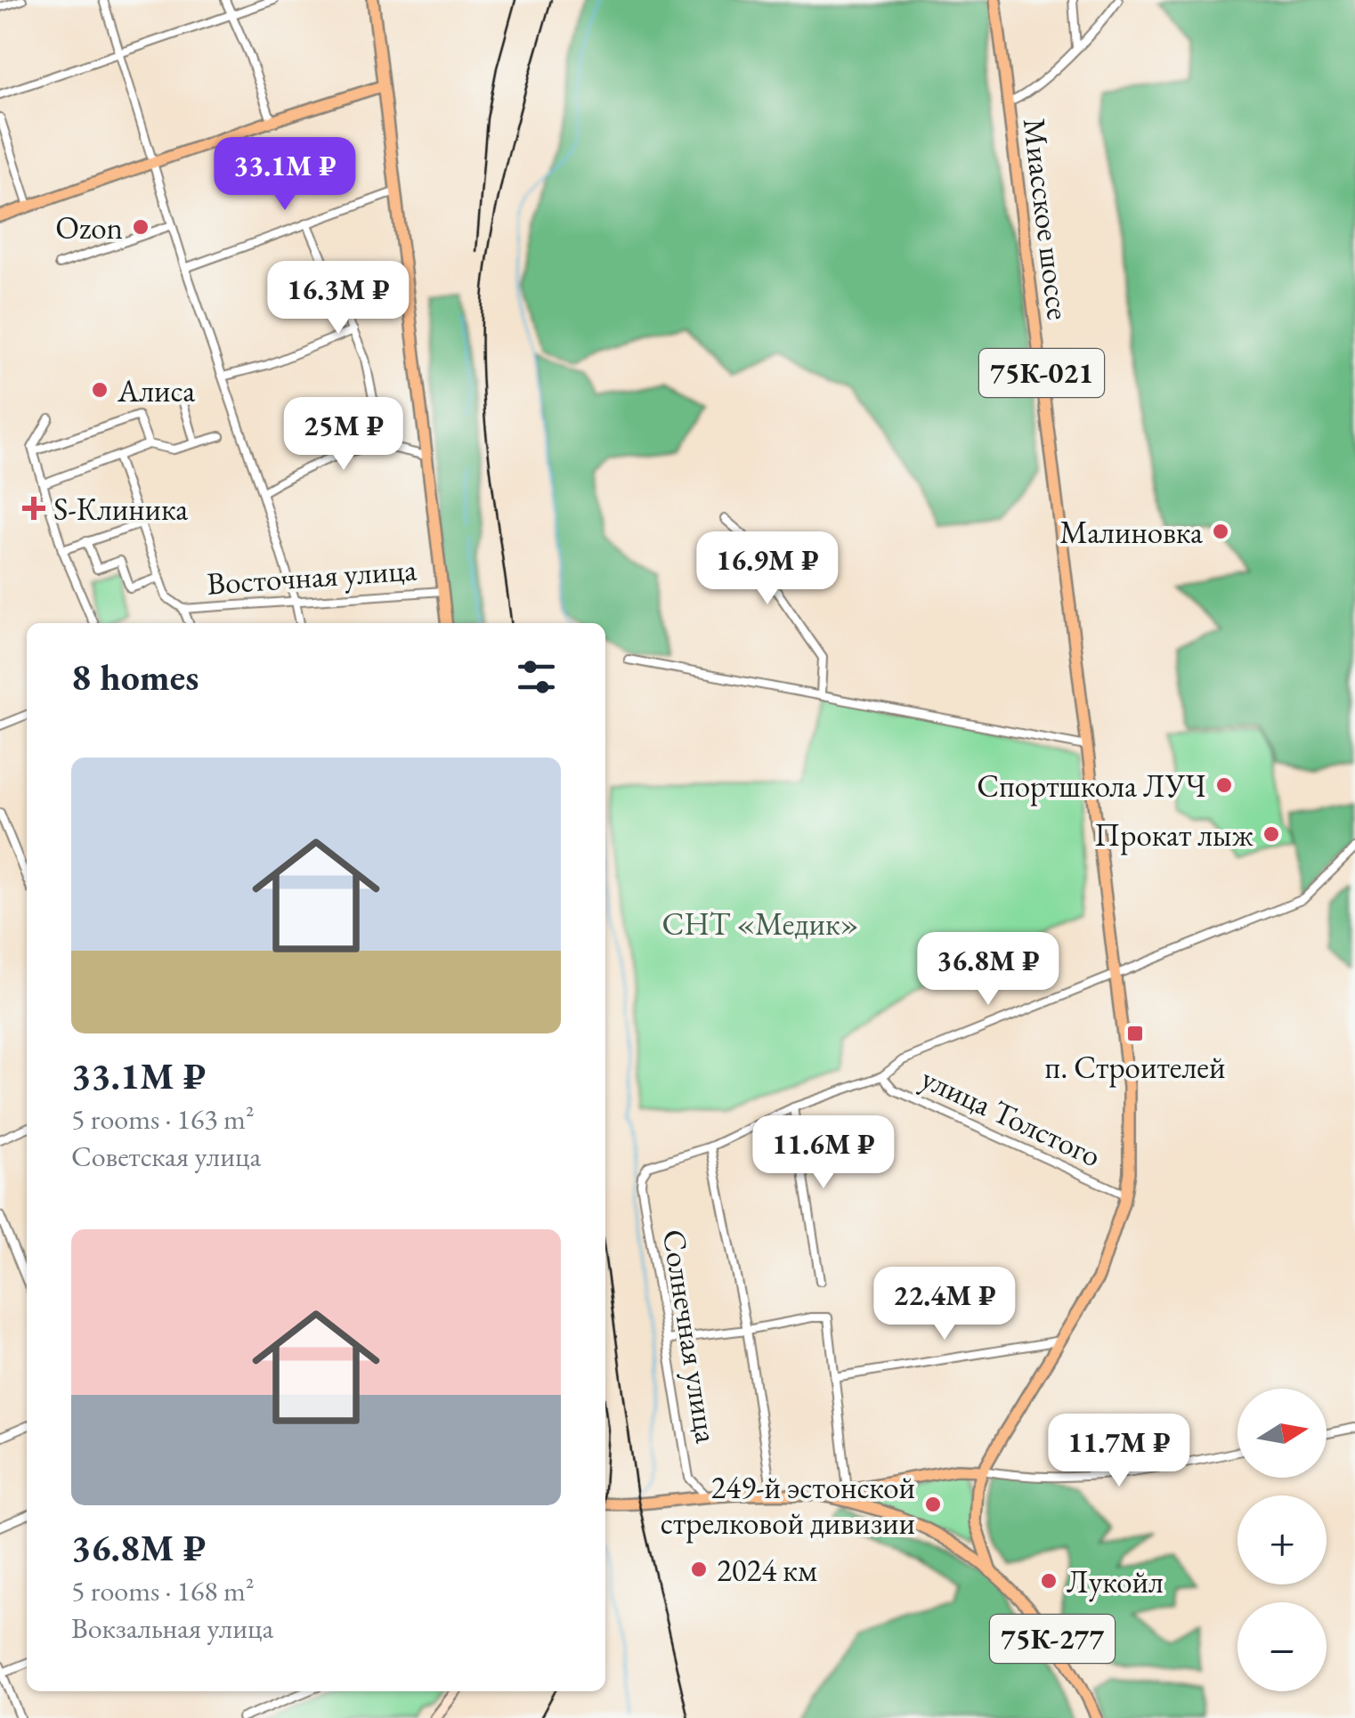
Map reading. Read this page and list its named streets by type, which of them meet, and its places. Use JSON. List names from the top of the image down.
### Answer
{
  "streets": {
    "main road": ["Миасское шоссе", "75К-021", "75К-277"],
    "street": ["Восточная улица", "улица Толстого", "Солнечная улица"]
  },
  "crossings": [
    ["Миасское шоссе", "75К-021"],
    ["75К-021", "улица Толстого"],
    ["75К-021", "75К-277"]
  ],
  "parks": ["СНТ «Медик»"],
  "places": {
    "other": [
      "Ozon",
      "Алиса",
      "Малиновка",
      "Спортшкола ЛУЧ",
      "Прокат лыж",
      "249-й эстонской стрелковой дивизии",
      "2024 км",
      "Лукойл"
    ],
    "health": ["S-Клиника"],
    "transit": ["п. Строителей"]
  },
  "north": "right",
  "page": {
    "price": [
      "33.1M ₽",
      "16.3M ₽",
      "25M ₽",
      "16.9M ₽",
      "36.8M ₽",
      "11.6M ₽",
      "22.4M ₽",
      "11.7M ₽"
    ],
    "heading": "8 homes",
    "list": [
      {
        "name": "33.1M ₽",
        "note": "5 rooms · 163 m² · Советская улица"
      },
      {
        "name": "36.8M ₽",
        "note": "5 rooms · 168 m² · Вокзальная улица"
      }
    ],
    "map_buttons": ["+", "−"]
  }
}
